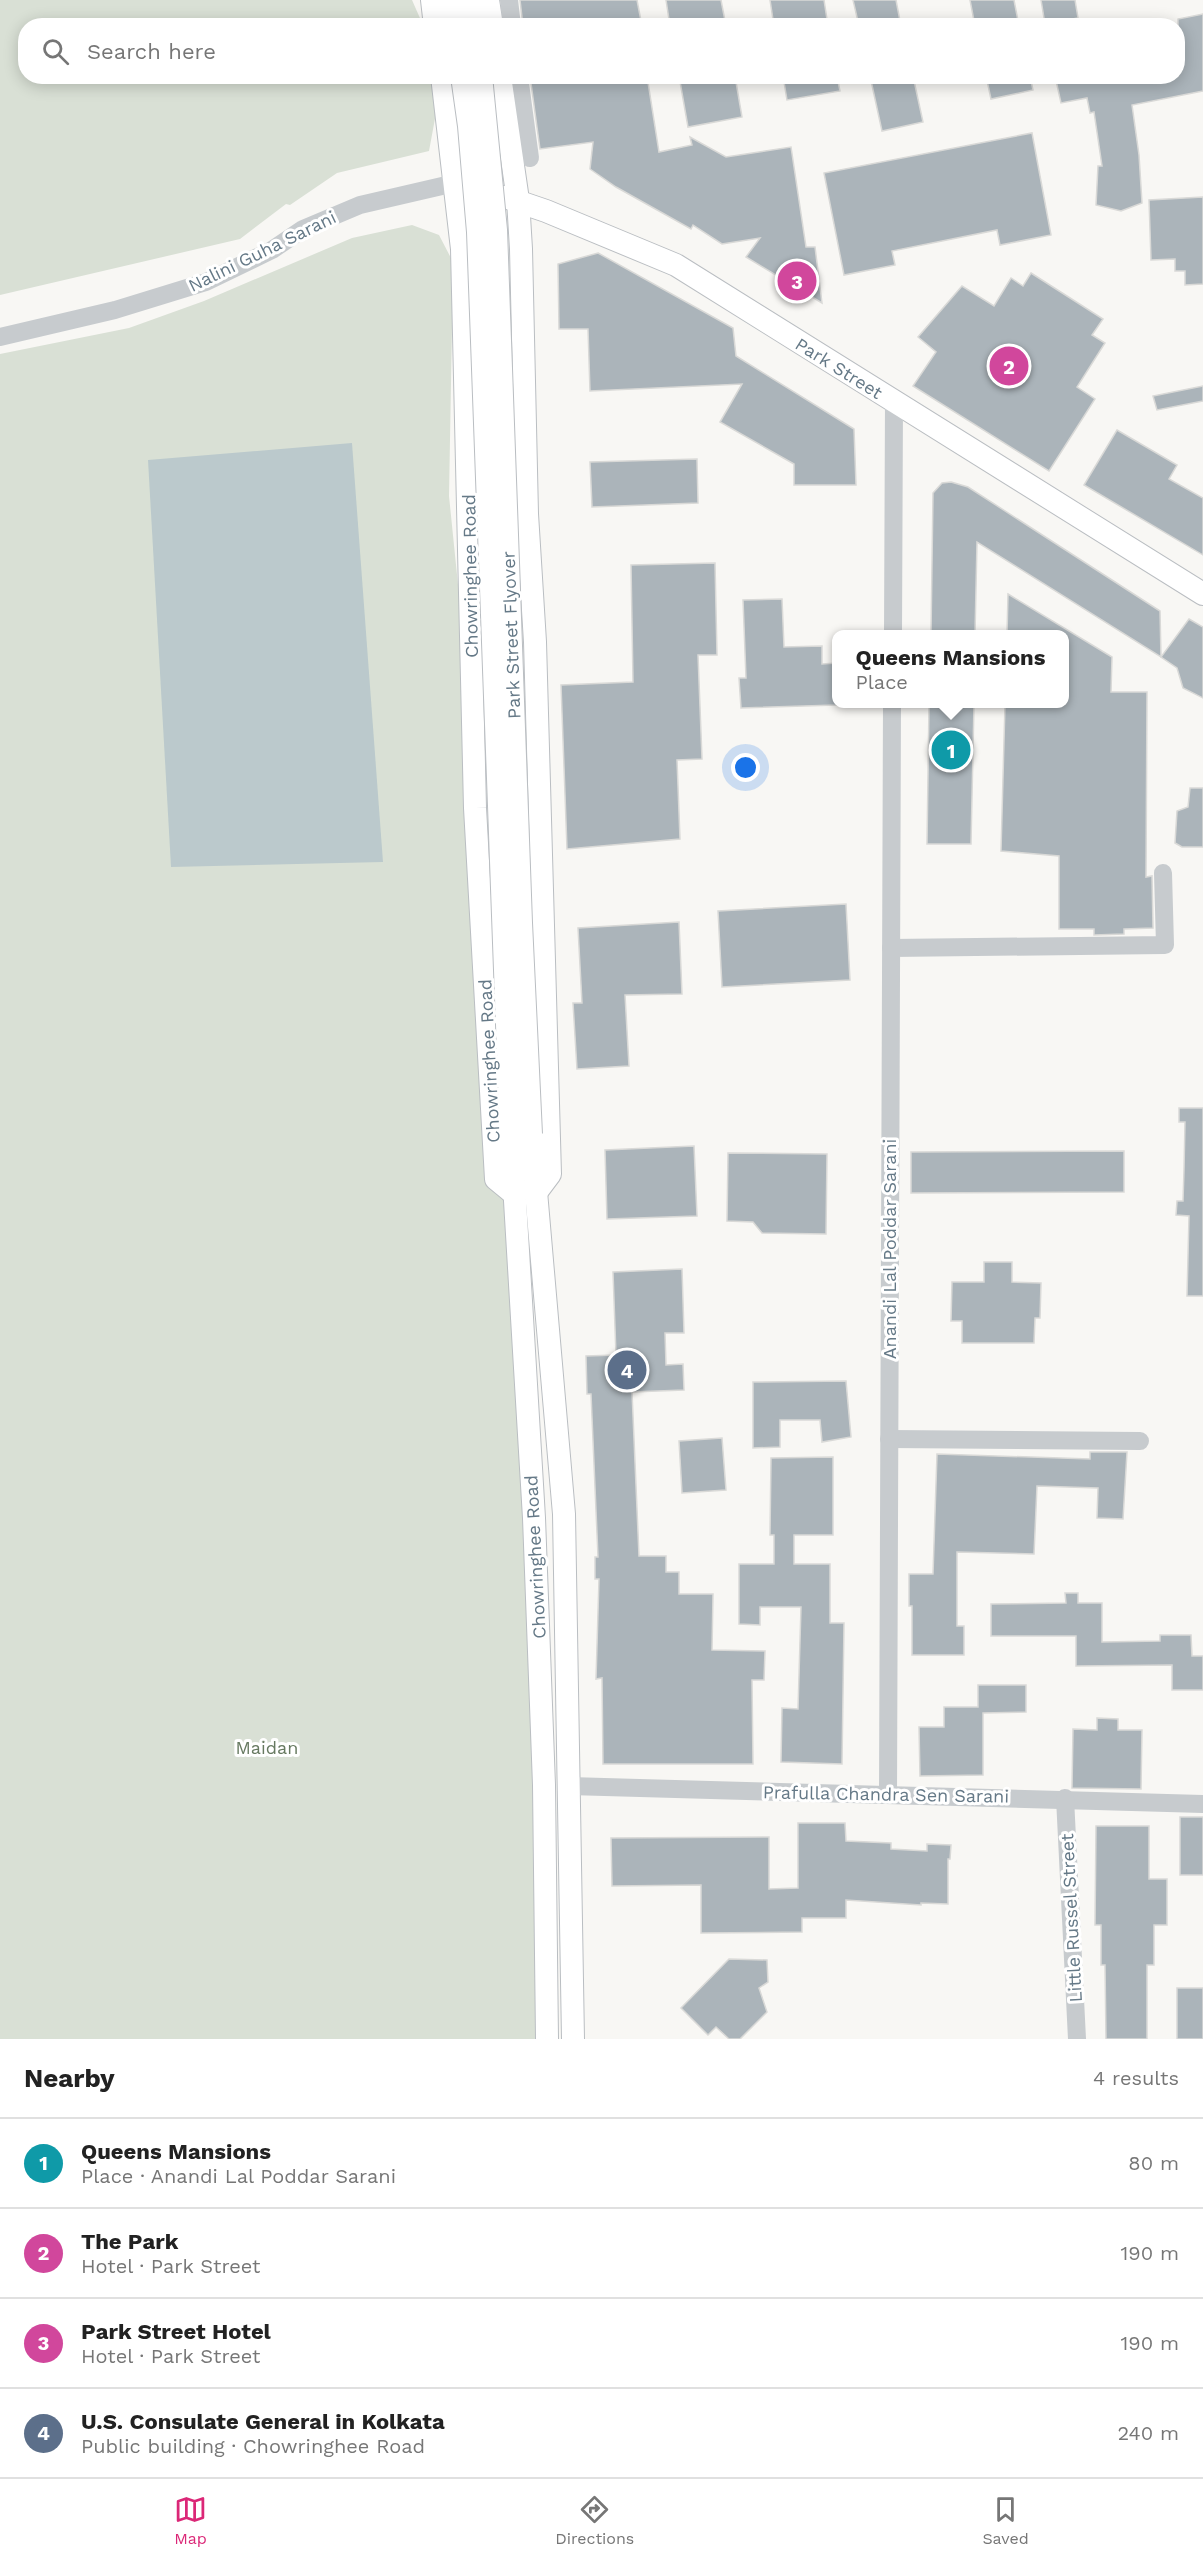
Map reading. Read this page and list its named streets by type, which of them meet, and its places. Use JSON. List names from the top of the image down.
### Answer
{
  "streets": {
    "main road": ["Park Street", "Chowringhee Road", "Park Street Flyover"],
    "street": [
      "Nalini Guha Sarani",
      "Anandi Lal Poddar Sarani",
      "Prafulla Chandra Sen Sarani",
      "Little Russel Street"
    ]
  },
  "crossings": [
    ["Nalini Guha Sarani", "Park Street"],
    ["Nalini Guha Sarani", "Chowringhee Road"],
    ["Park Street", "Chowringhee Road"],
    ["Chowringhee Road", "Park Street Flyover"],
    ["Chowringhee Road", "Prafulla Chandra Sen Sarani"],
    ["Anandi Lal Poddar Sarani", "Prafulla Chandra Sen Sarani"],
    ["Prafulla Chandra Sen Sarani", "Little Russel Street"]
  ],
  "parks": ["Maidan"],
  "page": {
    "search": "Search here",
    "pins": [
      "3",
      "2",
      "1",
      "4"
    ],
    "popup": ["Queens Mansions", "Place"],
    "heading": ["Nearby", "4 results"],
    "list": [
      {
        "mark": "1",
        "name": "Queens Mansions",
        "note": "Place · Anandi Lal Poddar Sarani",
        "value": "80 m"
      },
      {
        "mark": "2",
        "name": "The Park",
        "note": "Hotel · Park Street",
        "value": "190 m"
      },
      {
        "mark": "3",
        "name": "Park Street Hotel",
        "note": "Hotel · Park Street",
        "value": "190 m"
      },
      {
        "mark": "4",
        "name": "U.S. Consulate General in Kolkata",
        "note": "Public building · Chowringhee Road",
        "value": "240 m"
      }
    ],
    "nav": ["Map", "Directions", "Saved"]
  }
}
